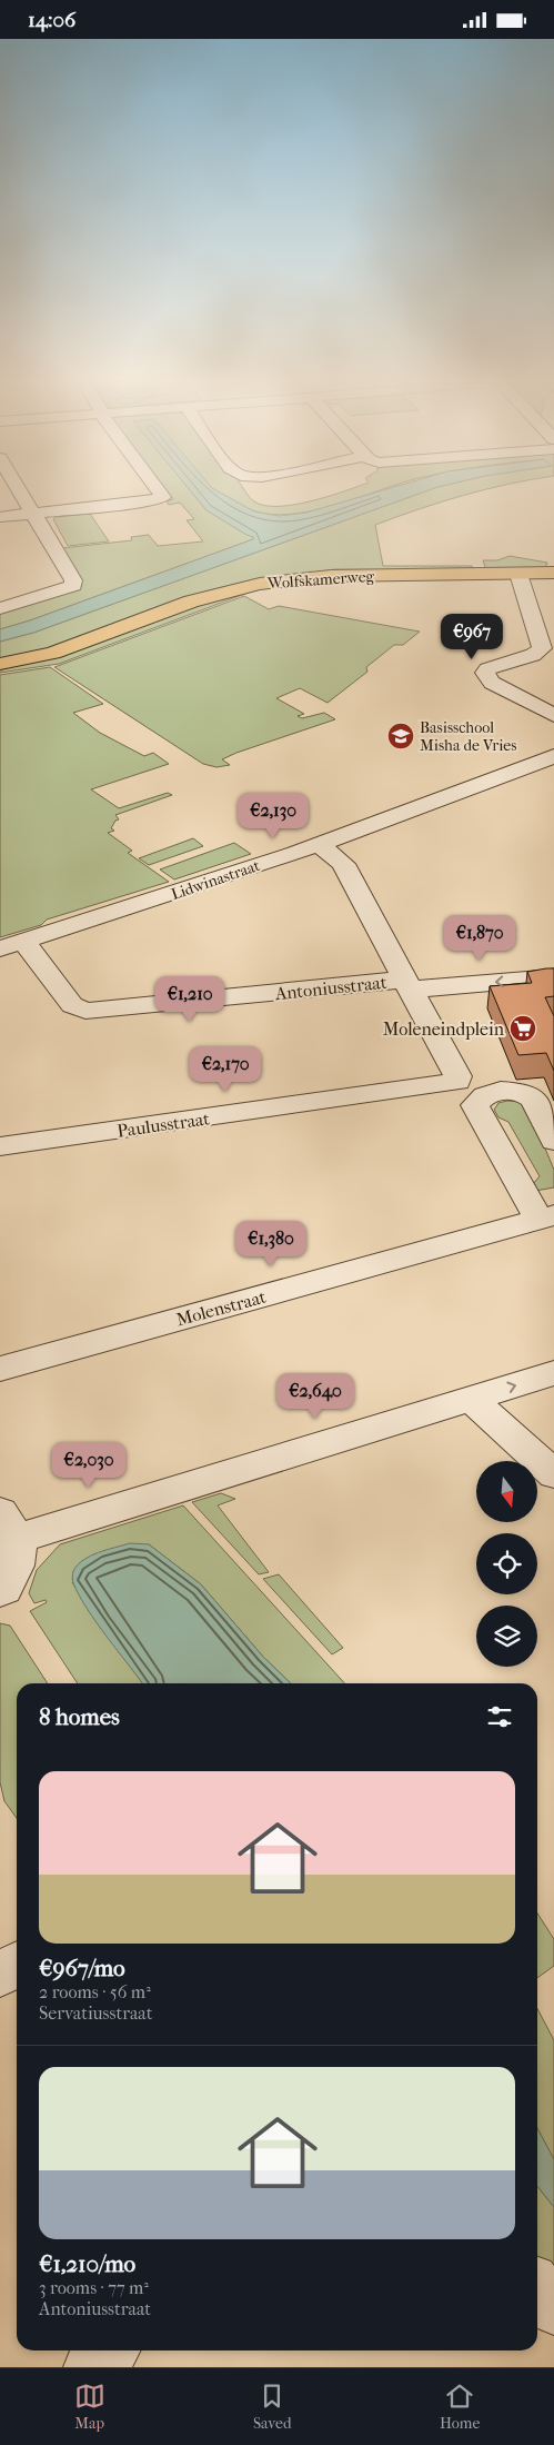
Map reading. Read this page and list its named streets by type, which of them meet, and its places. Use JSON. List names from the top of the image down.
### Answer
{
  "streets": {
    "main road": ["Wolfskamerweg"],
    "street": [
      "Lidwinastraat",
      "Antoniusstraat",
      "Paulusstraat",
      "Molenstraat"
    ]
  },
  "crossings": [
    ["Lidwinastraat", "Antoniusstraat"],
    ["Antoniusstraat", "Paulusstraat"]
  ],
  "places": {
    "school or university": ["Basisschool Misha de Vries"],
    "supermarket": ["Moleneindplein"]
  },
  "north": "bottom",
  "page": {
    "status": "14:06",
    "price": [
      "€967",
      "€2,130",
      "€1,870",
      "€1,210",
      "€2,170",
      "€1,380",
      "€2,640",
      "€2,030"
    ],
    "heading": "8 homes",
    "list": [
      {
        "name": "€967/mo",
        "note": "2 rooms · 56 m² · Servatiusstraat"
      },
      {
        "name": "€1,210/mo",
        "note": "3 rooms · 77 m² · Antoniusstraat"
      }
    ],
    "tabs": ["Map", "Saved", "Home"]
  }
}
